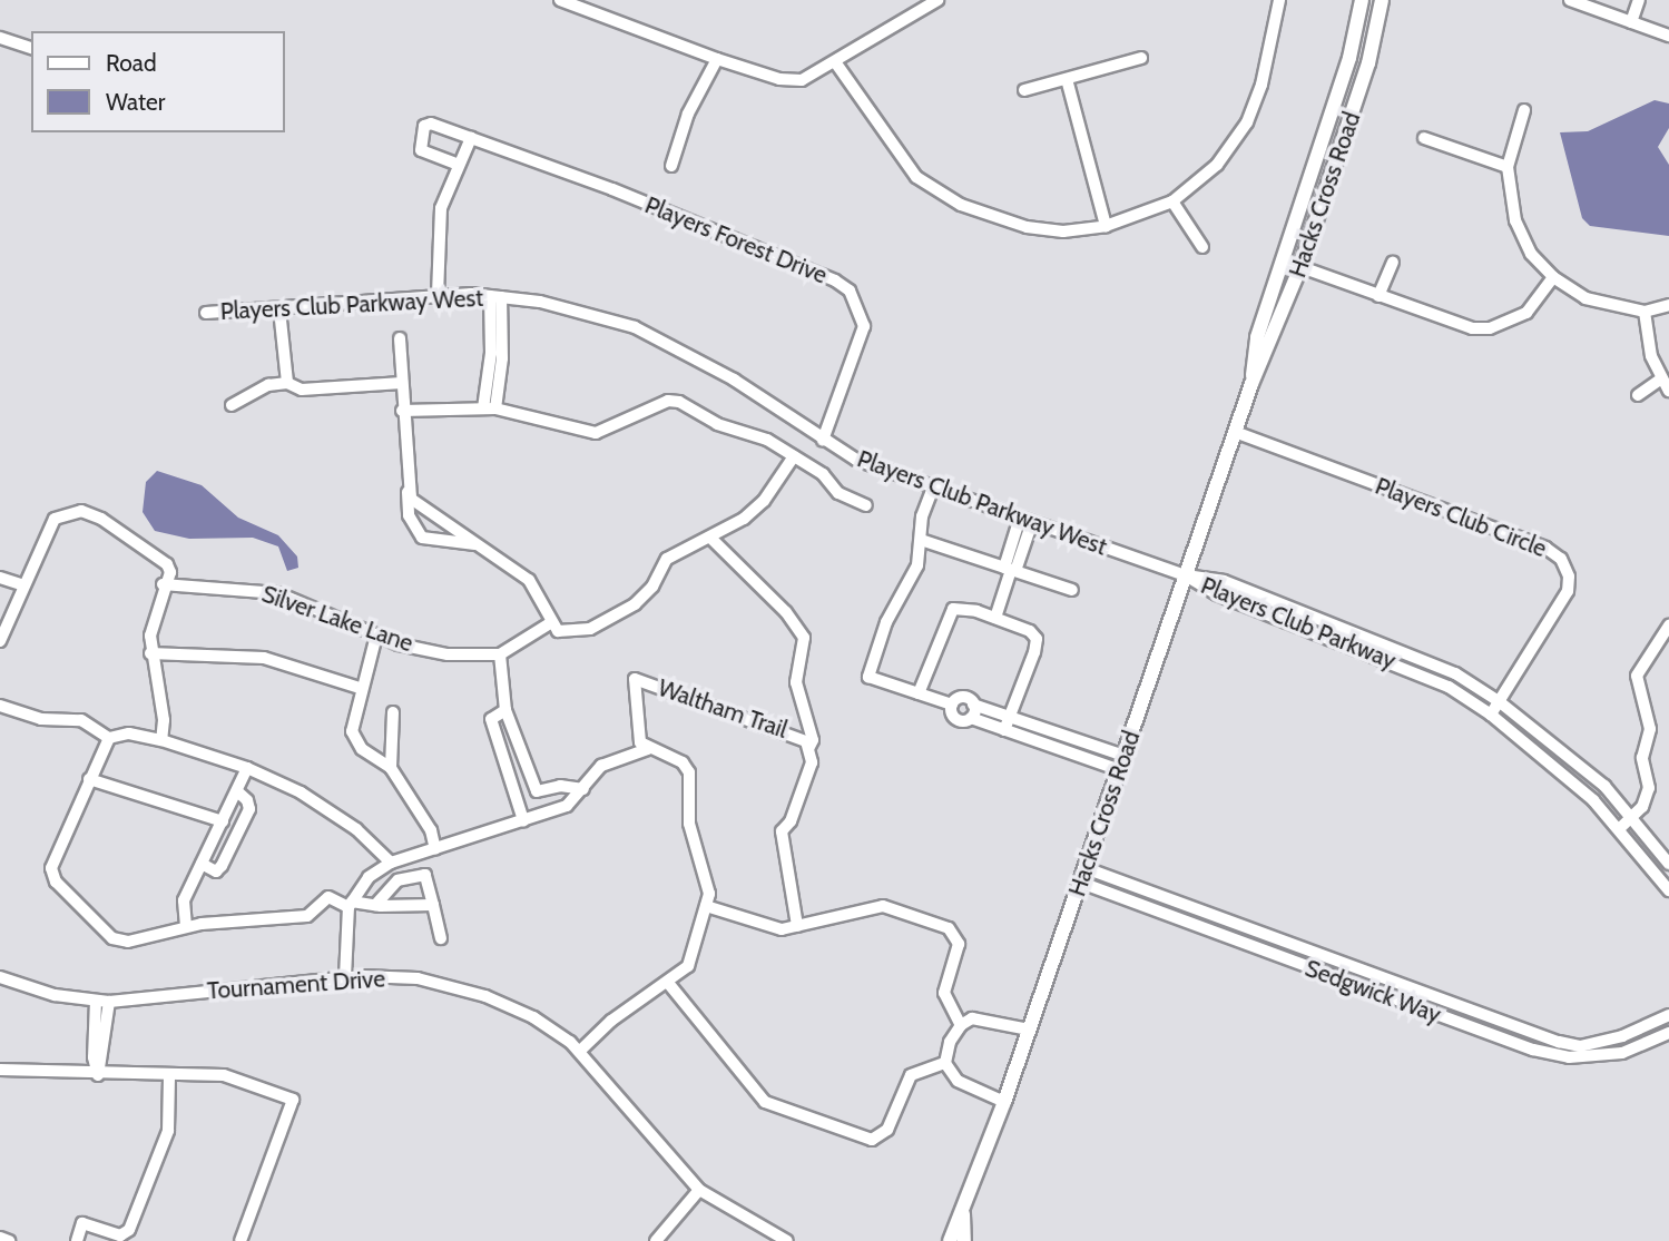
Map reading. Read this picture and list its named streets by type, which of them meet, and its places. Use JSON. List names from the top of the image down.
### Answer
{
  "streets": {
    "main road": ["Hacks Cross Road"],
    "street": [
      "Players Forest Drive",
      "Players Club Parkway West",
      "Players Club Circle",
      "Silver Lake Lane",
      "Players Club Parkway",
      "Waltham Trail",
      "Tournament Drive",
      "Sedgwick Way"
    ]
  },
  "crossings": [
    ["Hacks Cross Road", "Players Club Parkway West"],
    ["Hacks Cross Road", "Players Club Circle"],
    ["Hacks Cross Road", "Players Club Parkway"],
    ["Hacks Cross Road", "Sedgwick Way"],
    ["Players Forest Drive", "Players Club Parkway West"],
    ["Players Club Parkway West", "Players Club Parkway"],
    ["Players Club Circle", "Players Club Parkway"]
  ],
  "legend": ["Road", "Water"]
}
